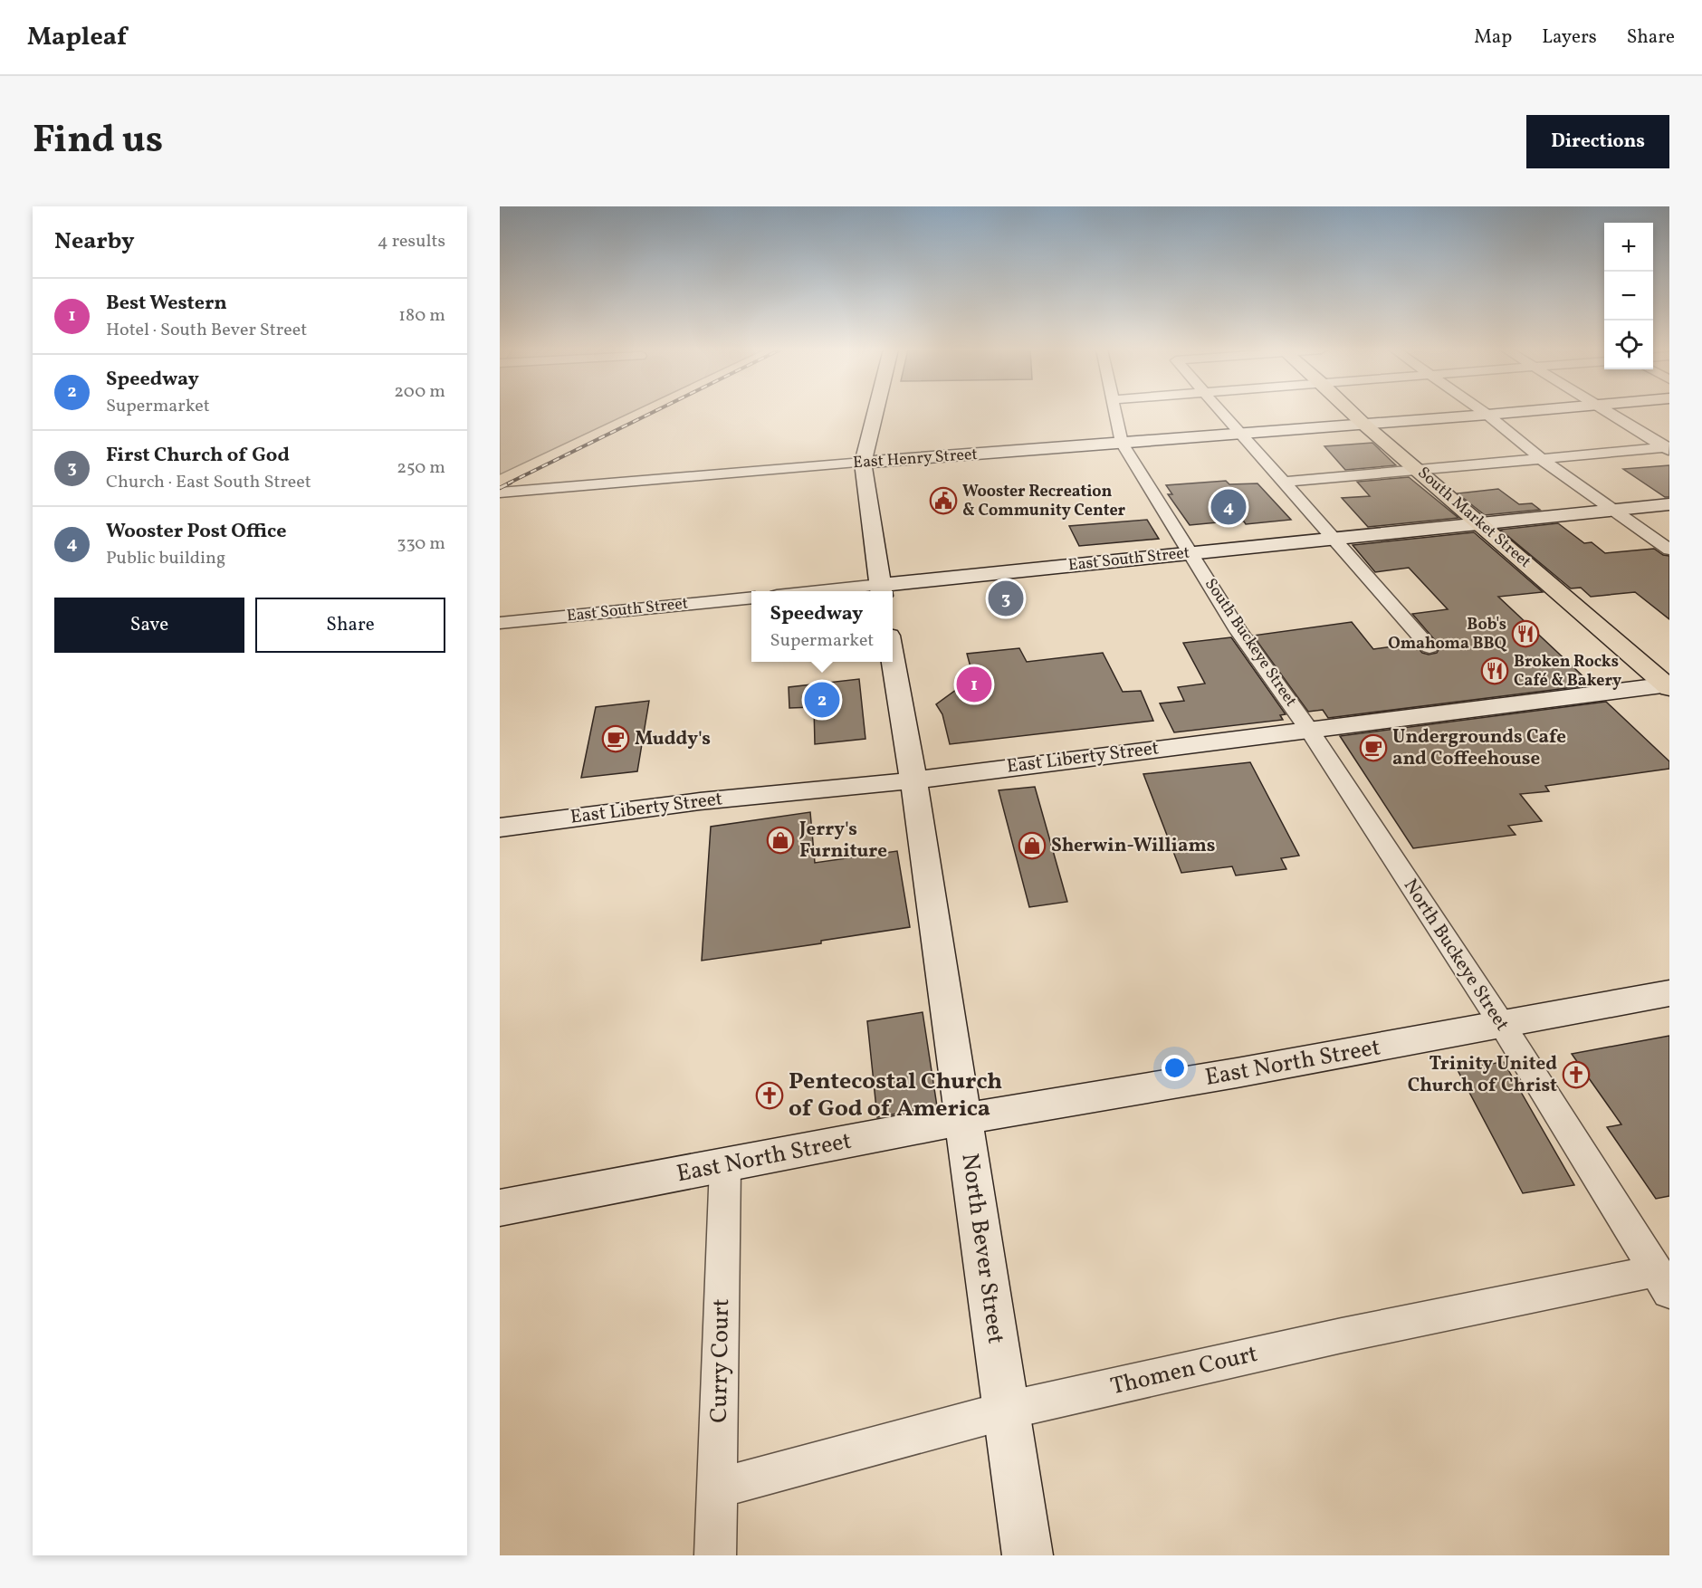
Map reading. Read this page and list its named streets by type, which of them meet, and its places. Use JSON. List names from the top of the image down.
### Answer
{
  "streets": {
    "main road": ["South Market Street"],
    "street": [
      "East Henry Street",
      "East South Street",
      "South Buckeye Street",
      "East Liberty Street",
      "North Buckeye Street",
      "East North Street",
      "North Bever Street",
      "Curry Court",
      "Thomen Court"
    ]
  },
  "crossings": [
    ["East Henry Street", "South Market Street"],
    ["East Henry Street", "South Buckeye Street"],
    ["South Market Street", "East South Street"],
    ["South Market Street", "East Liberty Street"],
    ["East South Street", "South Buckeye Street"],
    ["South Buckeye Street", "East Liberty Street"],
    ["South Buckeye Street", "North Buckeye Street"],
    ["East Liberty Street", "North Buckeye Street"],
    ["East Liberty Street", "North Bever Street"],
    ["North Buckeye Street", "East North Street"],
    ["North Buckeye Street", "Thomen Court"],
    ["East North Street", "North Bever Street"],
    ["East North Street", "Curry Court"],
    ["North Bever Street", "Thomen Court"],
    ["Curry Court", "Thomen Court"]
  ],
  "places": {
    "public building": ["Wooster Recreation & Community Center"],
    "restaurant": ["Bob's Omahoma BBQ", "Broken Rocks Café & Bakery"],
    "cafe": ["Muddy's", "Undergrounds Cafe and Coffeehouse"],
    "shop": ["Jerry's Furniture", "Sherwin-Williams"],
    "church": ["Trinity United Church of Christ", "Pentecostal Church of God of America"]
  },
  "page": {
    "header": "Mapleaf",
    "nav": ["Map", "Layers", "Share"],
    "title": "Find us",
    "buttons": [
      "Directions",
      ["Save", "Share"]
    ],
    "heading": ["Nearby", "4 results"],
    "map_buttons": ["+", "−"],
    "list": [
      {
        "mark": "1",
        "name": "Best Western",
        "note": "Hotel · South Bever Street",
        "value": "180 m"
      },
      {
        "mark": "2",
        "name": "Speedway",
        "note": "Supermarket",
        "value": "200 m"
      },
      {
        "mark": "3",
        "name": "First Church of God",
        "note": "Church · East South Street",
        "value": "250 m"
      },
      {
        "mark": "4",
        "name": "Wooster Post Office",
        "note": "Public building",
        "value": "330 m"
      }
    ],
    "pins": [
      "4",
      "3",
      "1",
      "2"
    ],
    "popup": ["Speedway", "Supermarket"]
  }
}
